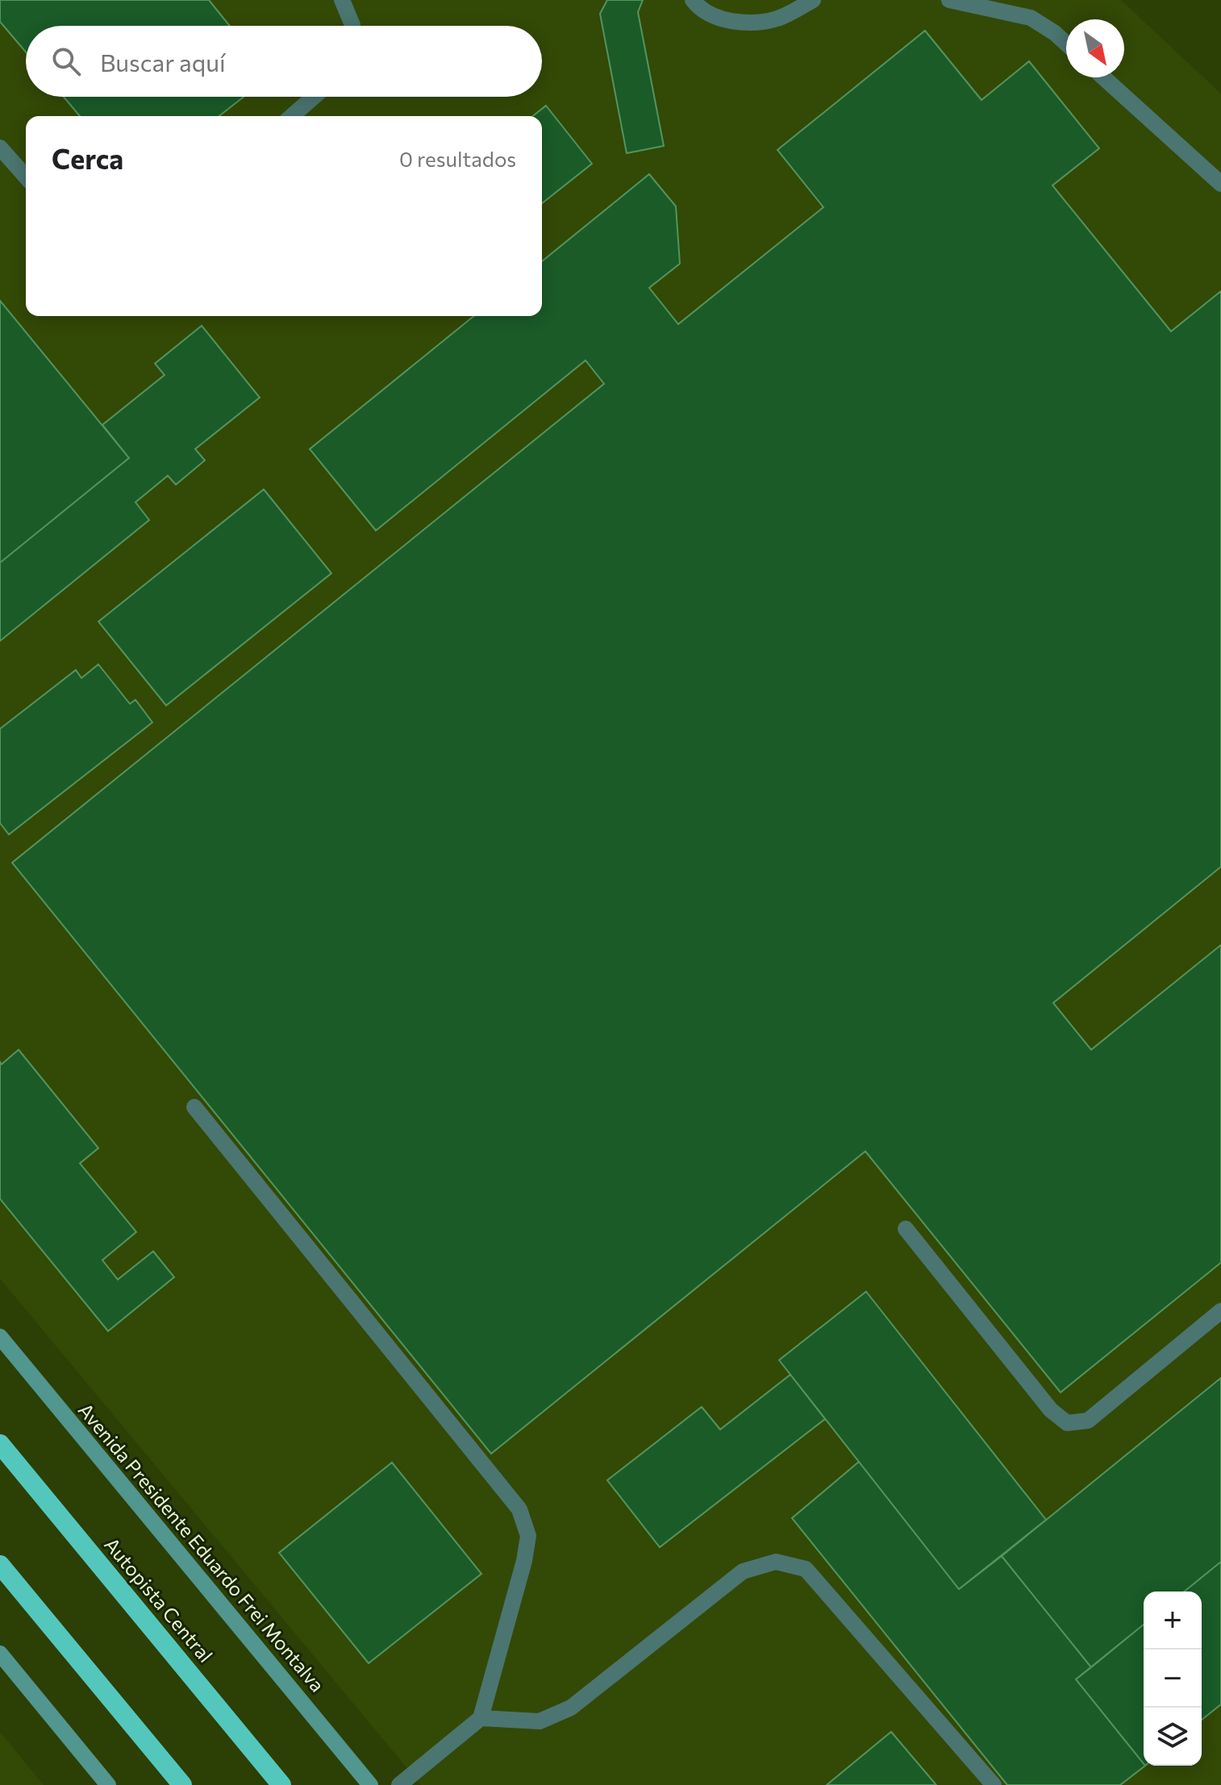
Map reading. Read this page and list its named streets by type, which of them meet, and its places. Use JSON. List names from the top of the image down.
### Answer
{
  "streets": {
    "highway": ["Autopista Central"],
    "main road": ["Avenida Presidente Eduardo Frei Montalva"]
  },
  "north": "bottom right",
  "page": {
    "search": "Buscar aquí",
    "heading": ["Cerca", "0 resultados"],
    "map_buttons": ["+", "−"]
  }
}
